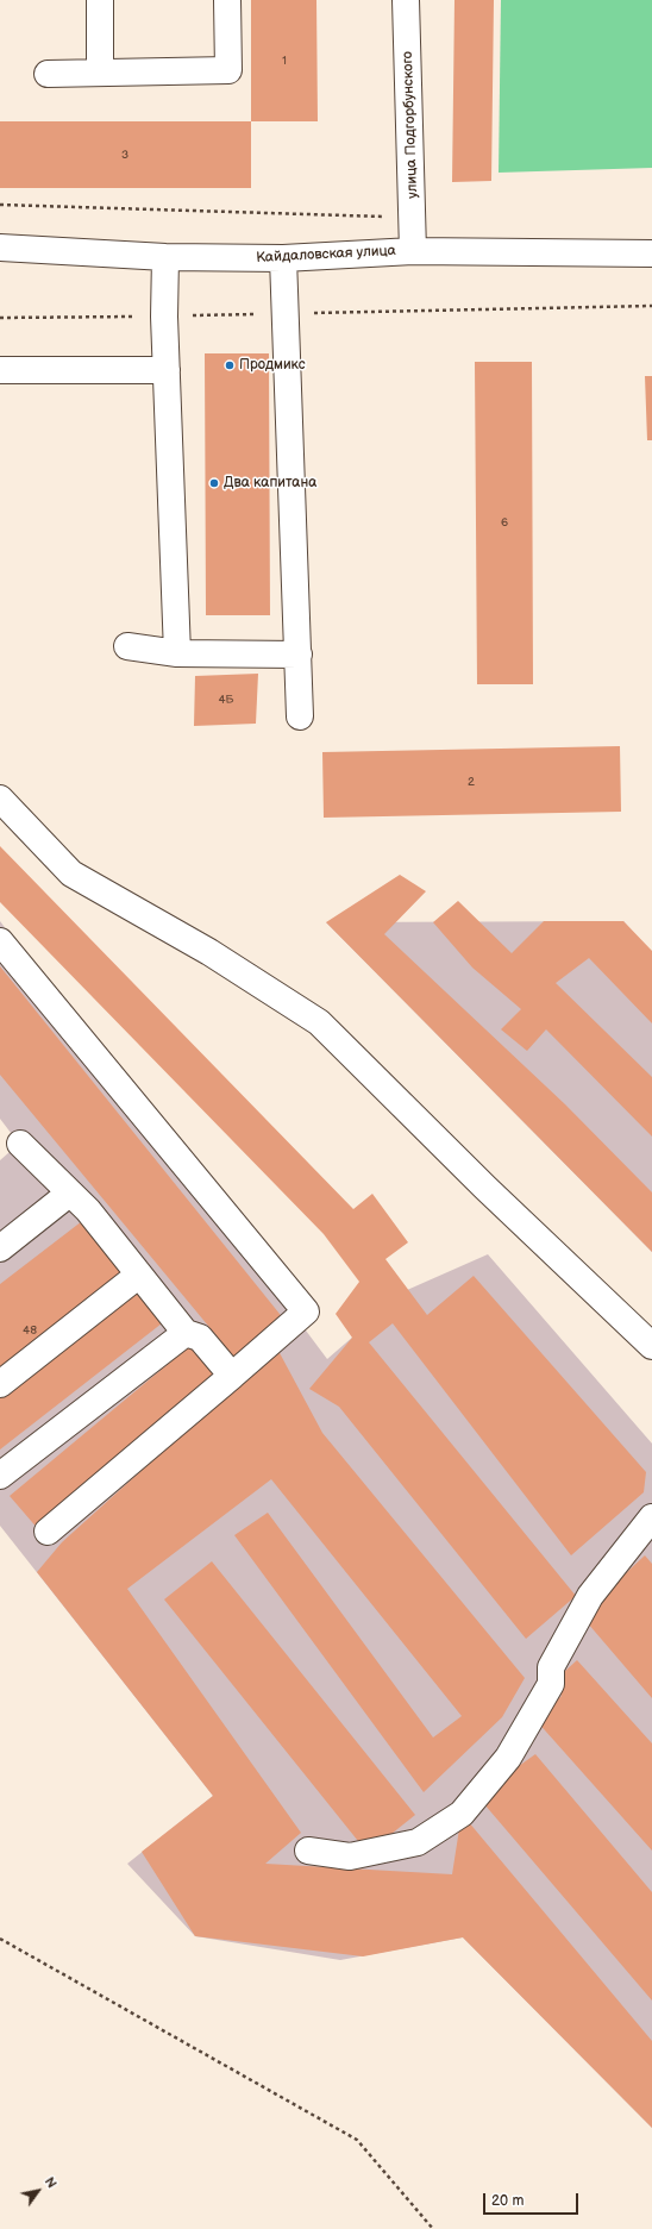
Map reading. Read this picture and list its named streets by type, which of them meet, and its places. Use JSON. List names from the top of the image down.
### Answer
{
  "streets": {
    "street": ["улица Подгорбунского", "Кайдаловская улица"]
  },
  "crossings": [
    ["улица Подгорбунского", "Кайдаловская улица"]
  ],
  "places": ["Продмикс", "Два капитана"],
  "house_numbers": [
    "1",
    "3",
    "6",
    "4Б",
    "2",
    "48"
  ],
  "scale_bar": "20 m",
  "north": "top right"
}
